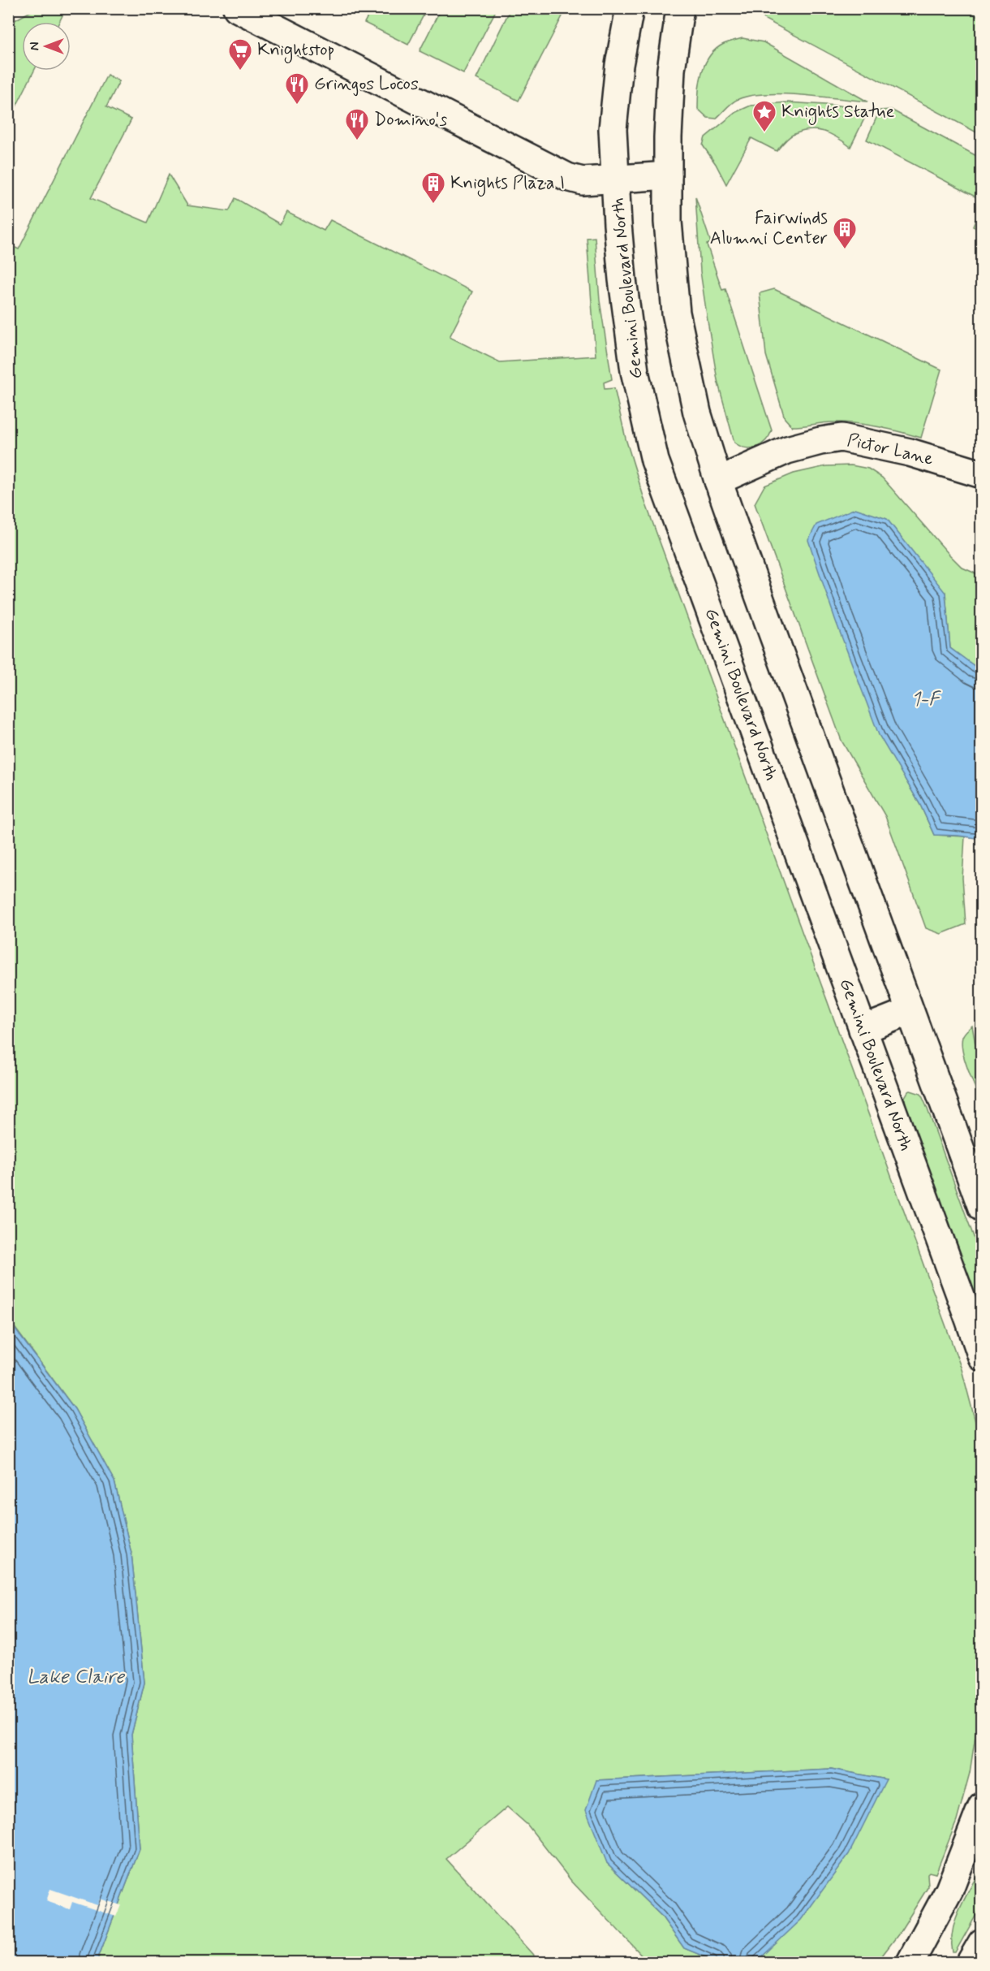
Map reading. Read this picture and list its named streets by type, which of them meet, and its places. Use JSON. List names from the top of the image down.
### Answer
{
  "streets": {
    "street": ["Gemini Boulevard North", "Pictor Lane"]
  },
  "water": ["1-F", "Lake Claire"],
  "places": {
    "supermarket": ["Knightstop"],
    "restaurant": ["Gringos Locos", "Domino's"],
    "place": ["Knights Statue"],
    "building": ["Knights Plaza I", "Fairwinds Alumni Center"]
  },
  "north": "left"
}
